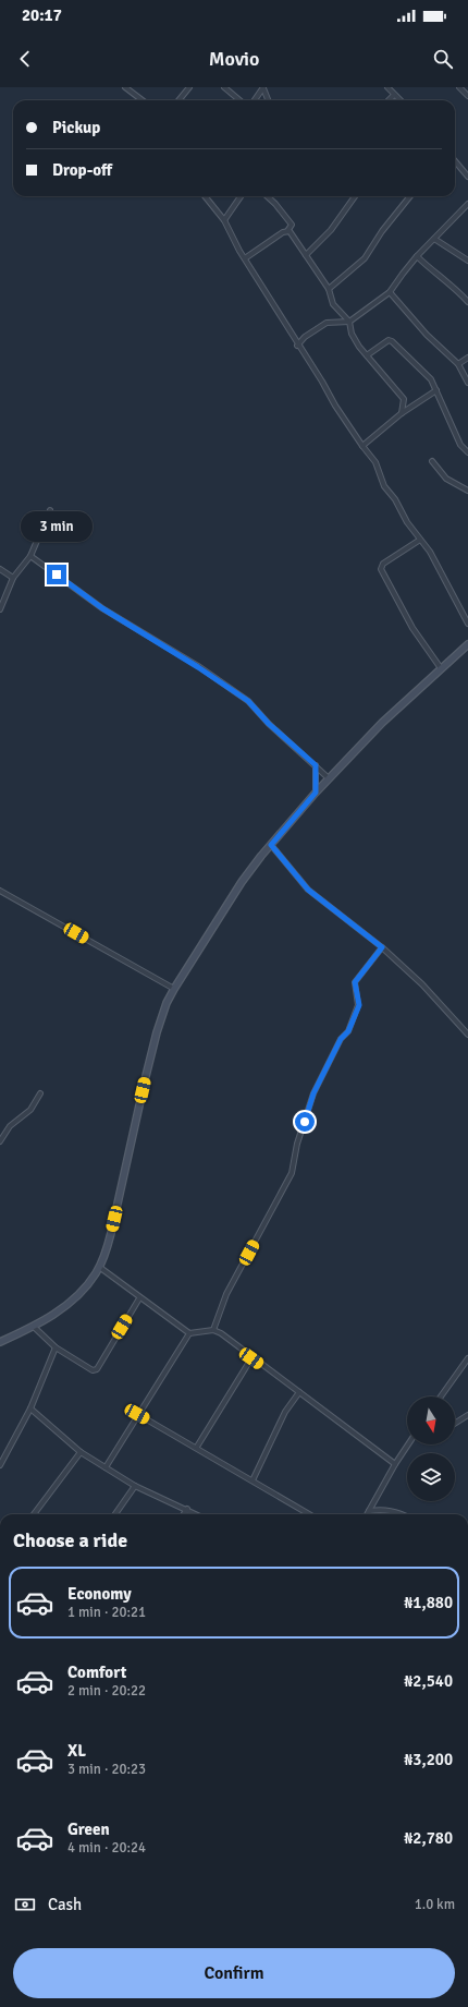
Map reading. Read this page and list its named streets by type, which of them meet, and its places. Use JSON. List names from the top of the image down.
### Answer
{
  "north": "bottom",
  "page": {
    "status": "20:17",
    "header": "Movio",
    "banner": ["Pickup", "Drop-off"],
    "bubble": "3 min",
    "heading": "Choose a ride",
    "list": [
      {
        "name": "Economy",
        "note": "1 min · 20:21",
        "value": "₦1,880"
      },
      {
        "name": "Comfort",
        "note": "2 min · 20:22",
        "value": "₦2,540"
      },
      {
        "name": "XL",
        "note": "3 min · 20:23",
        "value": "₦3,200"
      },
      {
        "name": "Green",
        "note": "4 min · 20:24",
        "value": "₦2,780"
      }
    ],
    "pay": ["Cash", "1.0 km"],
    "buttons": "Confirm"
  }
}
